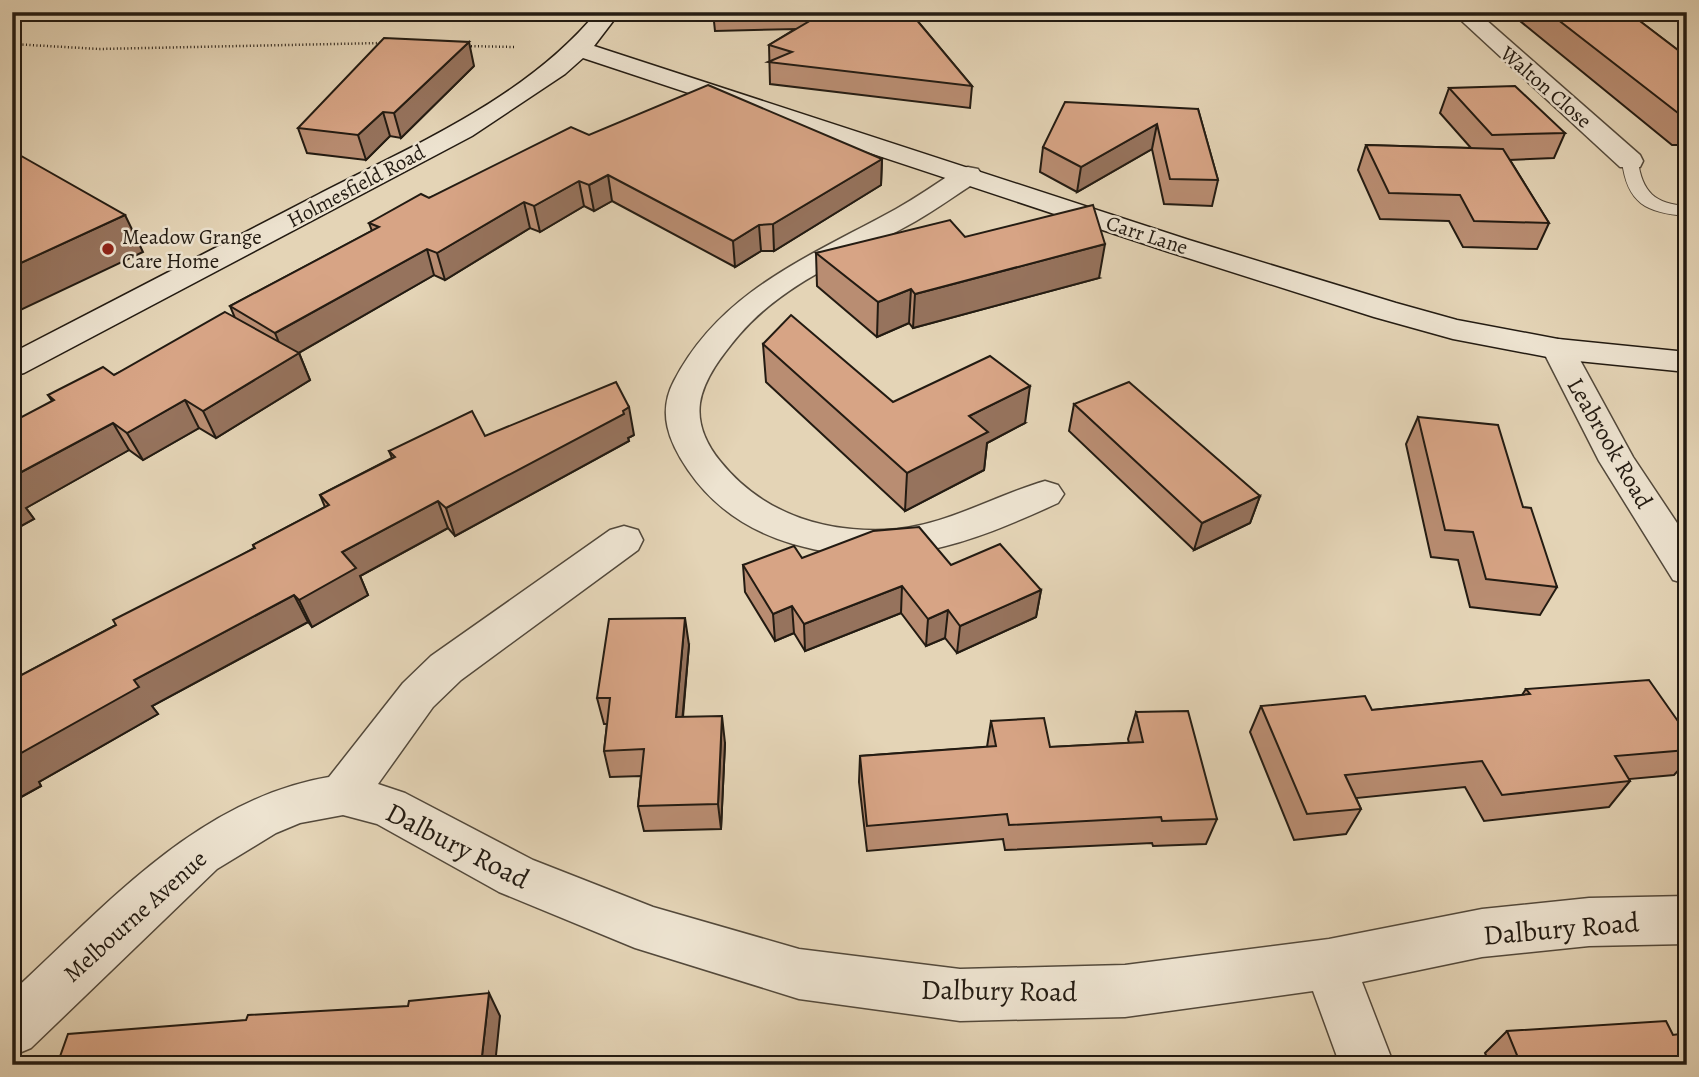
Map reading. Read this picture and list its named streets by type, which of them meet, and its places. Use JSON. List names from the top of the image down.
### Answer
{
  "streets": {
    "street": [
      "Walton Close",
      "Holmesfield Road",
      "Carr Lane",
      "Leabrook Road",
      "Dalbury Road",
      "Melbourne Avenue"
    ]
  },
  "crossings": [
    ["Holmesfield Road", "Carr Lane"],
    ["Carr Lane", "Leabrook Road"],
    ["Dalbury Road", "Melbourne Avenue"]
  ],
  "places": ["Meadow Grange Care Home"]
}
